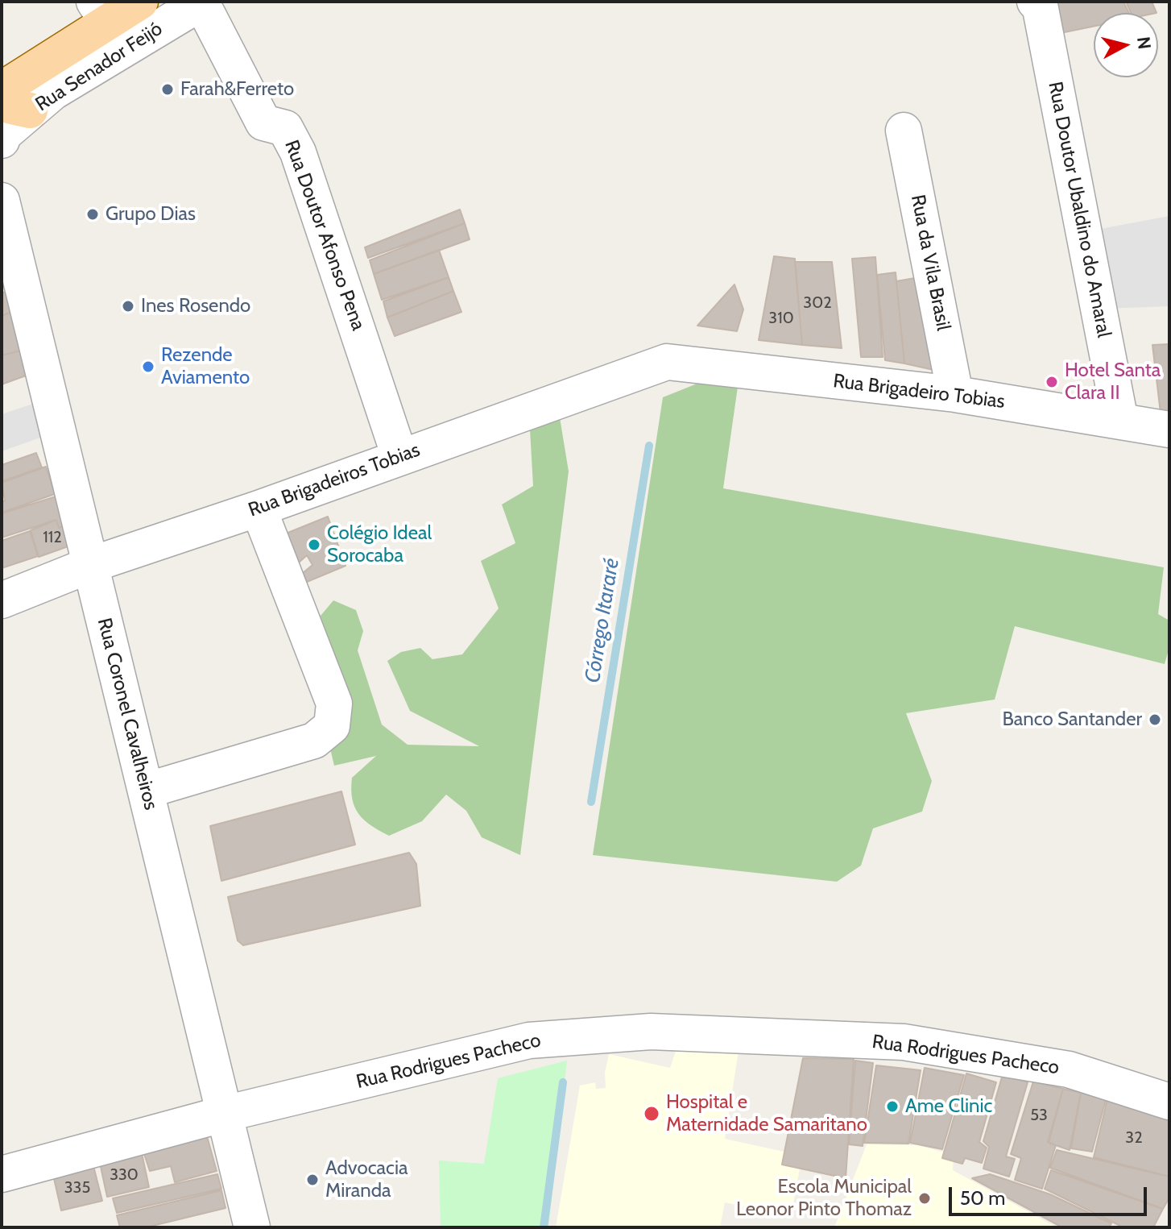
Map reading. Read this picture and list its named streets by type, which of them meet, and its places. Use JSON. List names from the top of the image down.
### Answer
{
  "streets": {
    "street": [
      "Rua Senador Feijó",
      "Rua Doutor Ubaldino do Amaral",
      "Rua Doutor Afonso Pena",
      "Rua da Vila Brasil",
      "Rua Brigadeiro Tobias",
      "Rua Brigadeiros Tobias",
      "Rua Coronel Cavalheiros",
      "Rua Rodrigues Pacheco"
    ]
  },
  "crossings": [
    ["Rua Senador Feijó", "Rua Doutor Afonso Pena"],
    ["Rua Doutor Ubaldino do Amaral", "Rua Brigadeiro Tobias"],
    ["Rua Doutor Afonso Pena", "Rua Brigadeiros Tobias"],
    ["Rua da Vila Brasil", "Rua Brigadeiro Tobias"],
    ["Rua Brigadeiro Tobias", "Rua Brigadeiros Tobias"],
    ["Rua Brigadeiros Tobias", "Rua Coronel Cavalheiros"],
    ["Rua Coronel Cavalheiros", "Rua Rodrigues Pacheco"]
  ],
  "water": ["Córrego Itararé"],
  "places": [
    "Farah&Ferreto",
    "Grupo Dias",
    "Ines Rosendo",
    "Rezende Aviamento",
    "Hotel Santa Clara II",
    "Colégio Ideal Sorocaba",
    "Banco Santander",
    "Ame Clinic",
    "Hospital e Maternidade Samaritano",
    "Advocacia Miranda",
    "Escola Municipal Leonor Pinto Thomaz"
  ],
  "house_numbers": [
    "302",
    "310",
    "112",
    "53",
    "32",
    "330",
    "335"
  ],
  "scale_bar": "50 m",
  "north": "right"
}
